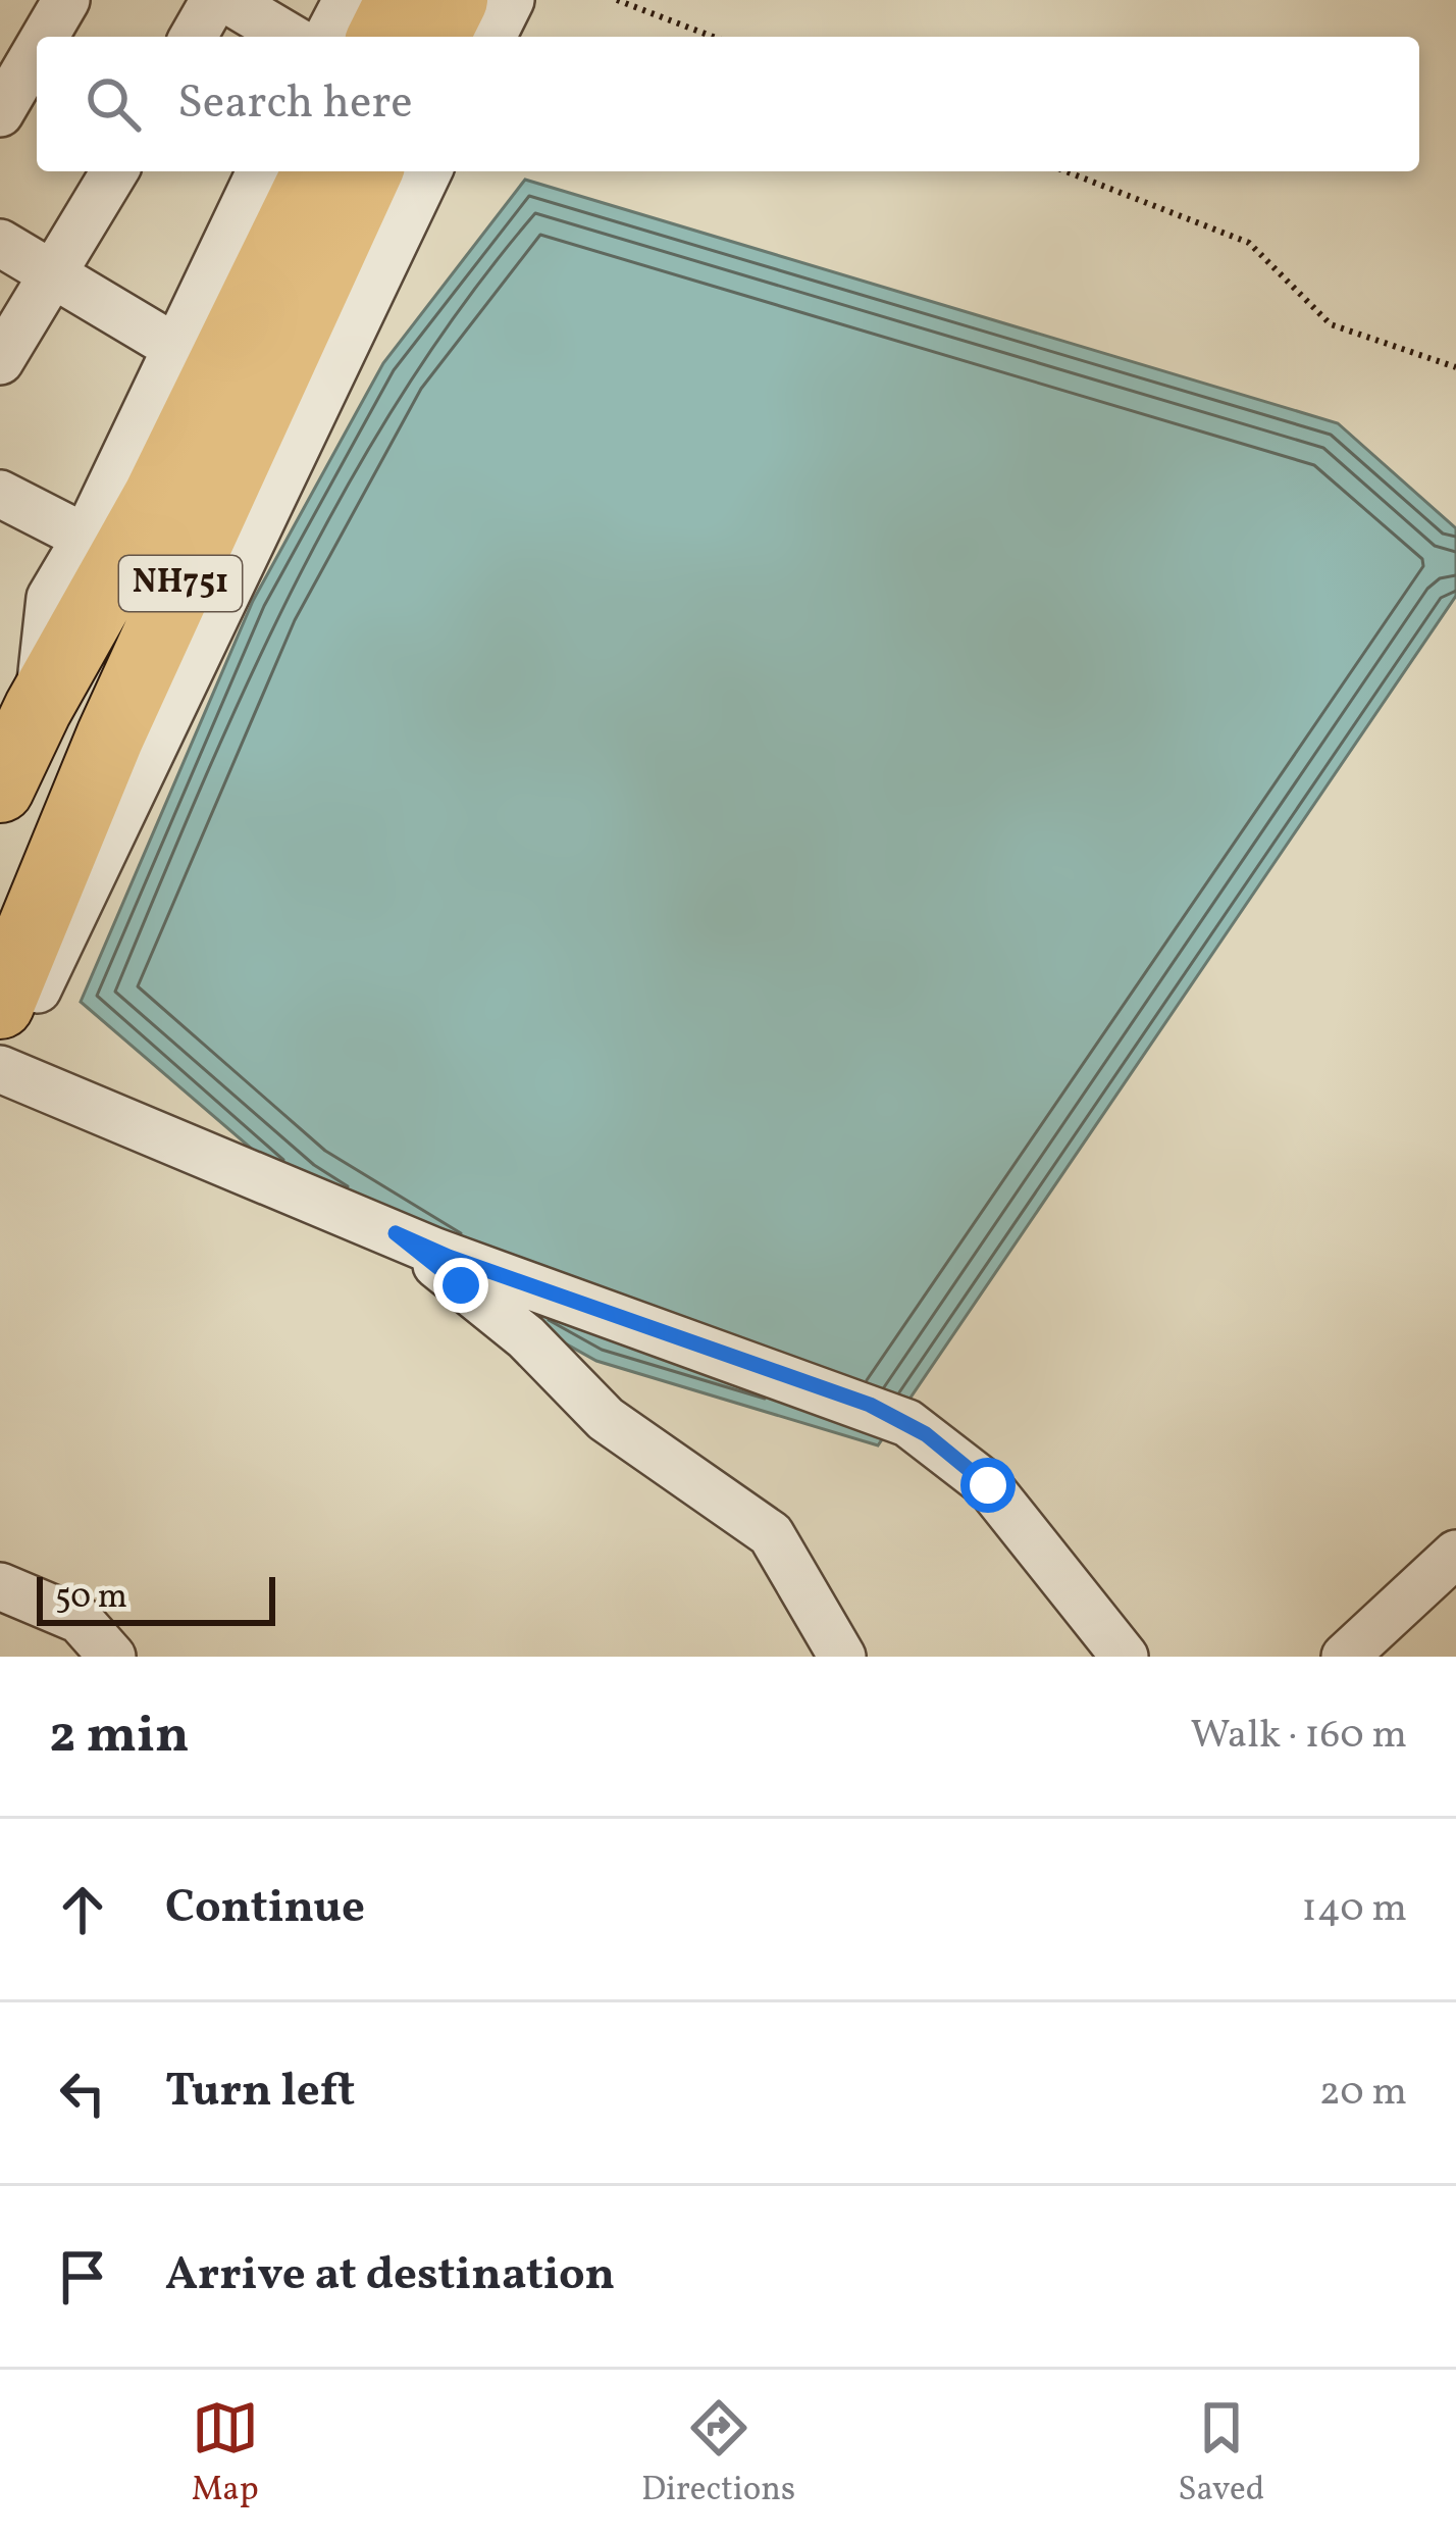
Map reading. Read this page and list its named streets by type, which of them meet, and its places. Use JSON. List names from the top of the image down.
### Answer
{
  "streets": {
    "highway": ["NH751"]
  },
  "scale_bar": "50 m",
  "page": {
    "search": "Search here",
    "scale": "50 m",
    "heading": ["2 min", "Walk · 160 m"],
    "list": [
      ["Continue", "140 m"],
      ["Turn left", "20 m"],
      "Arrive at destination"
    ],
    "nav": ["Map", "Directions", "Saved"]
  }
}
